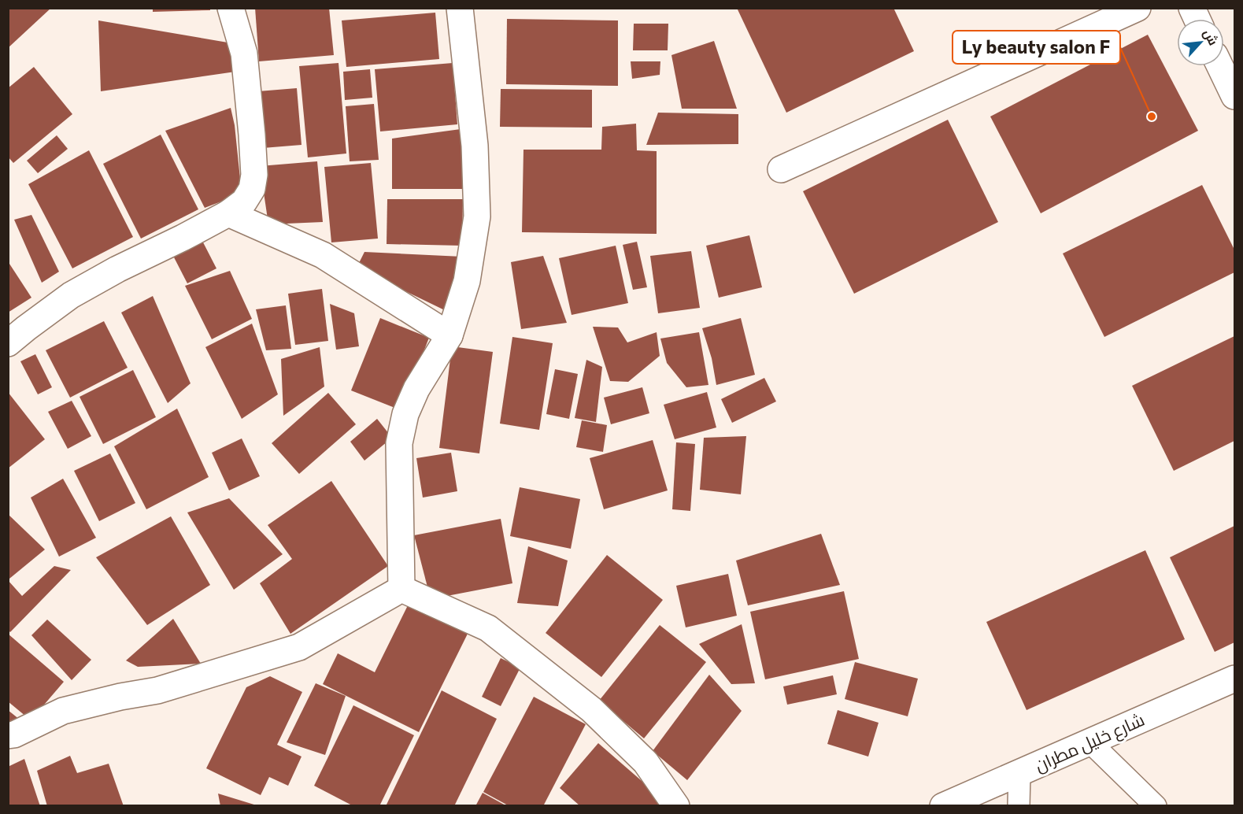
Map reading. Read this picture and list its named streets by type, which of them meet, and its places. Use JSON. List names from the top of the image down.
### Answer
{
  "streets": {
    "street": ["شارع خليل مطران"]
  },
  "places": ["Ly beauty salon F"],
  "north": "top right"
}
